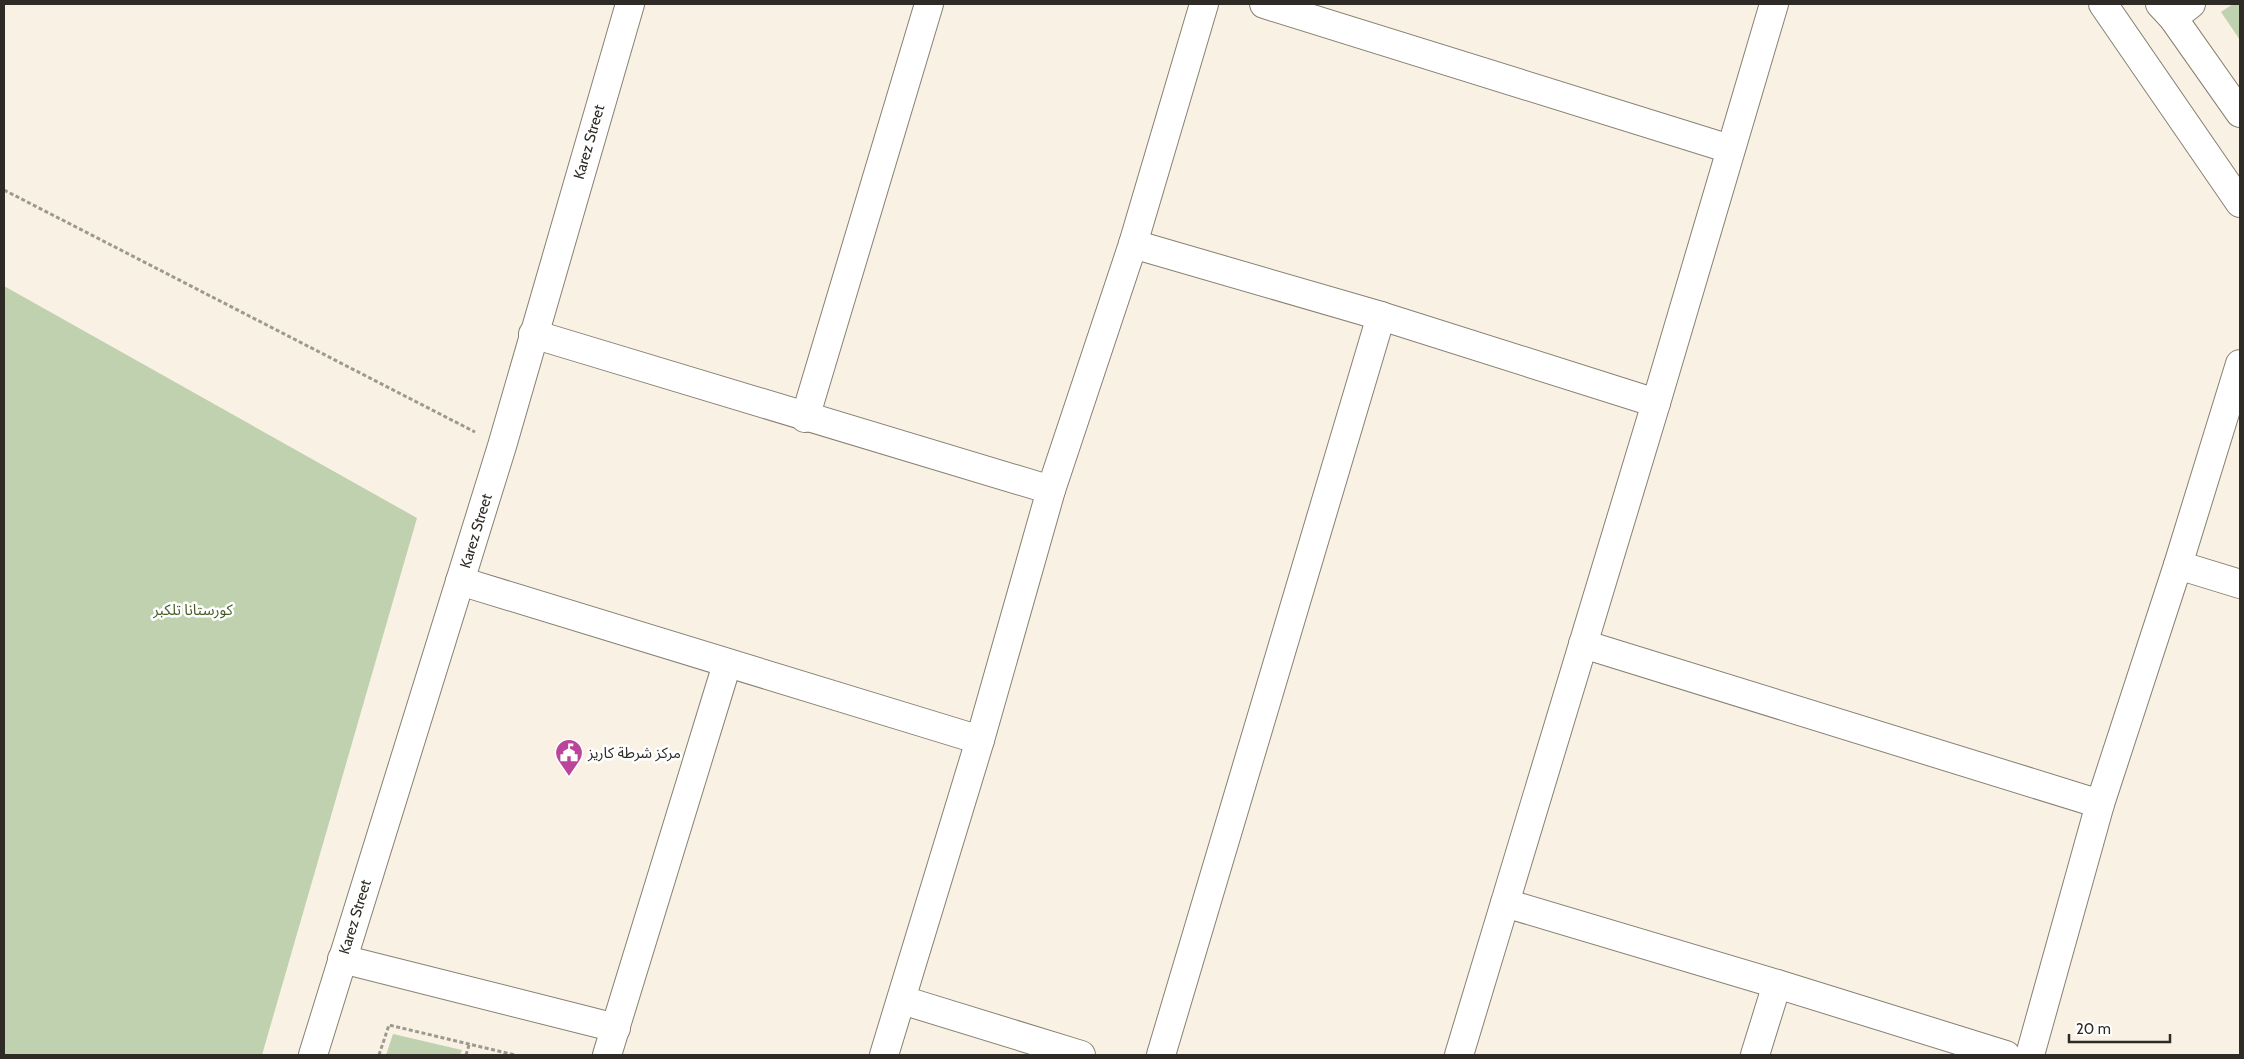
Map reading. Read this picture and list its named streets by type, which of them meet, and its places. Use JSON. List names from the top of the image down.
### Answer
{
  "streets": {
    "street": ["Karez Street"]
  },
  "parks": ["كورستانا تلكبر"],
  "places": {
    "public building": ["مركز شرطة كاريز"]
  },
  "scale_bar": "20 m"
}
